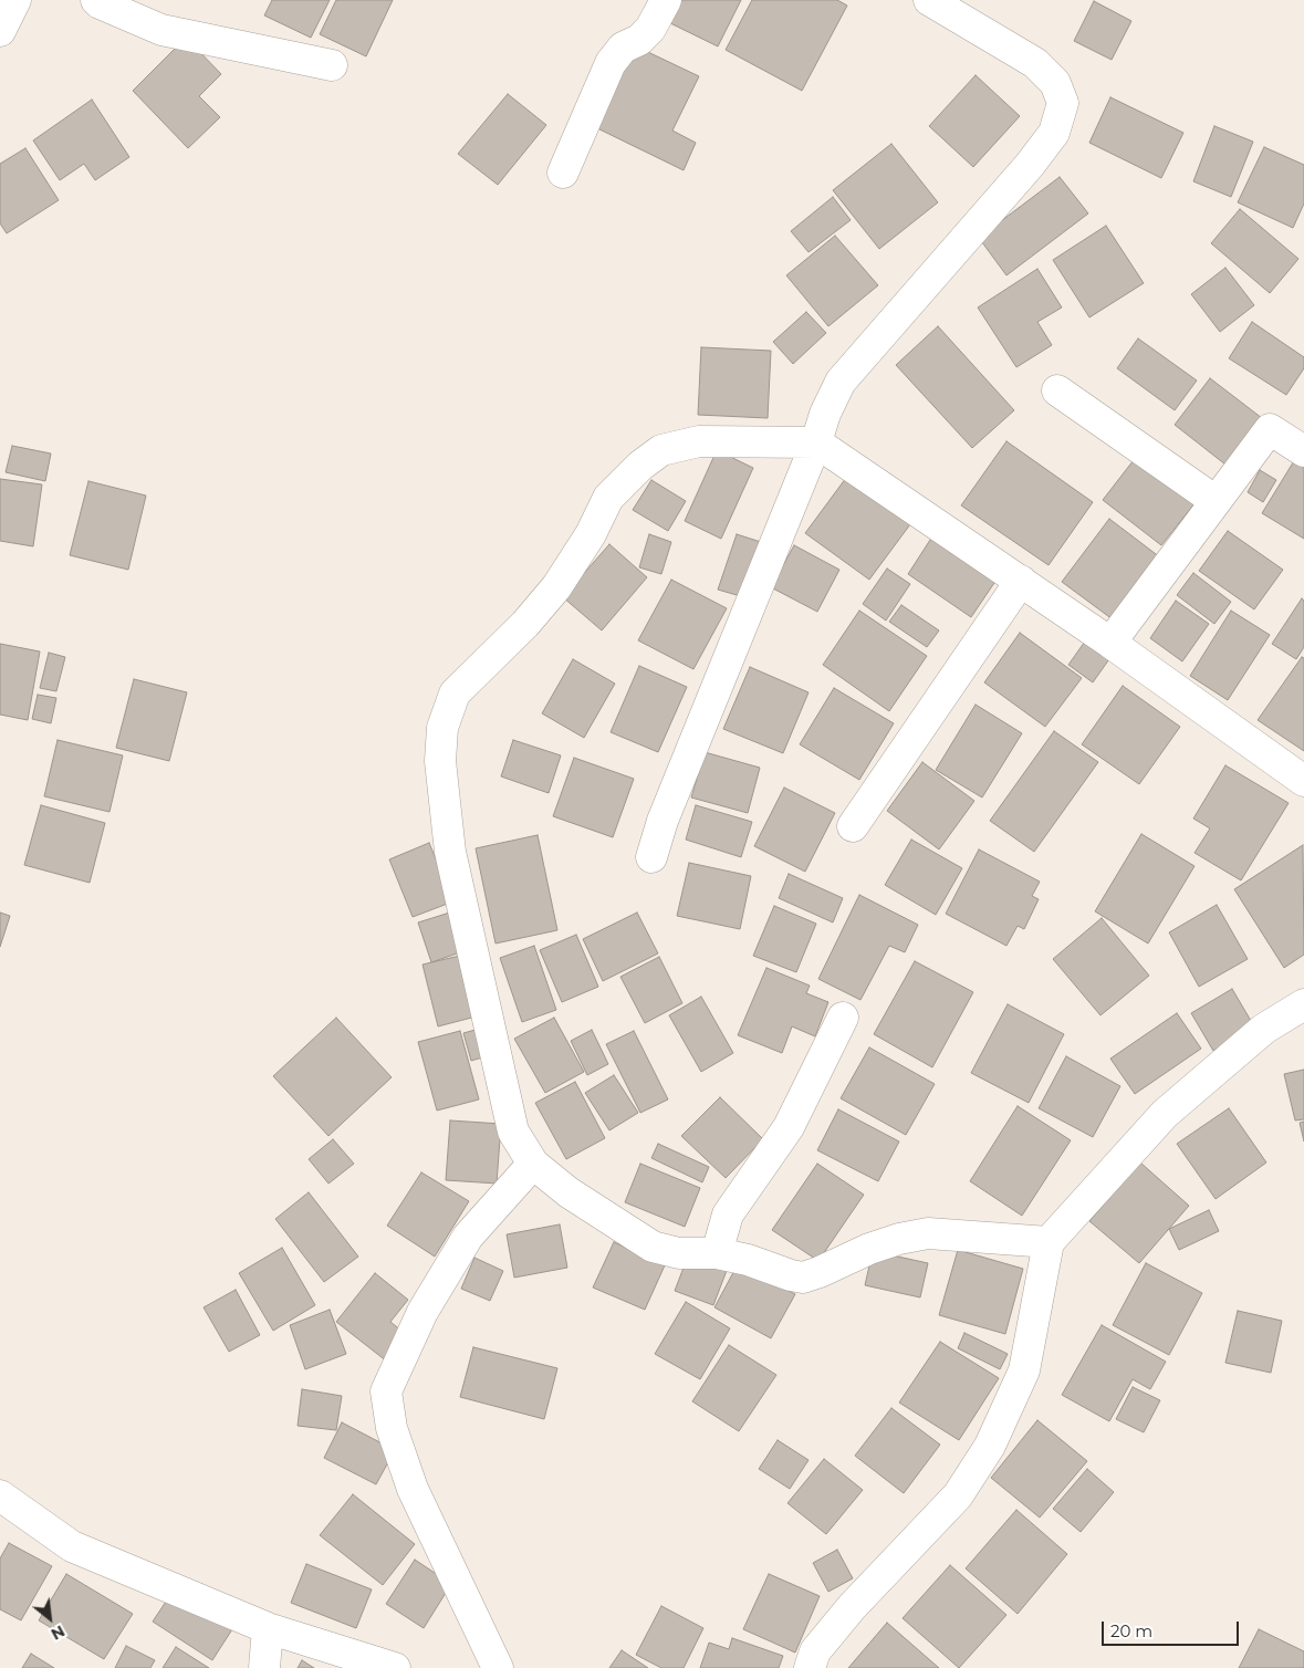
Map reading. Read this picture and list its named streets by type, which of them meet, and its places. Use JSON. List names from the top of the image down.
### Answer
{
  "scale_bar": "20 m",
  "north": "bottom right"
}
